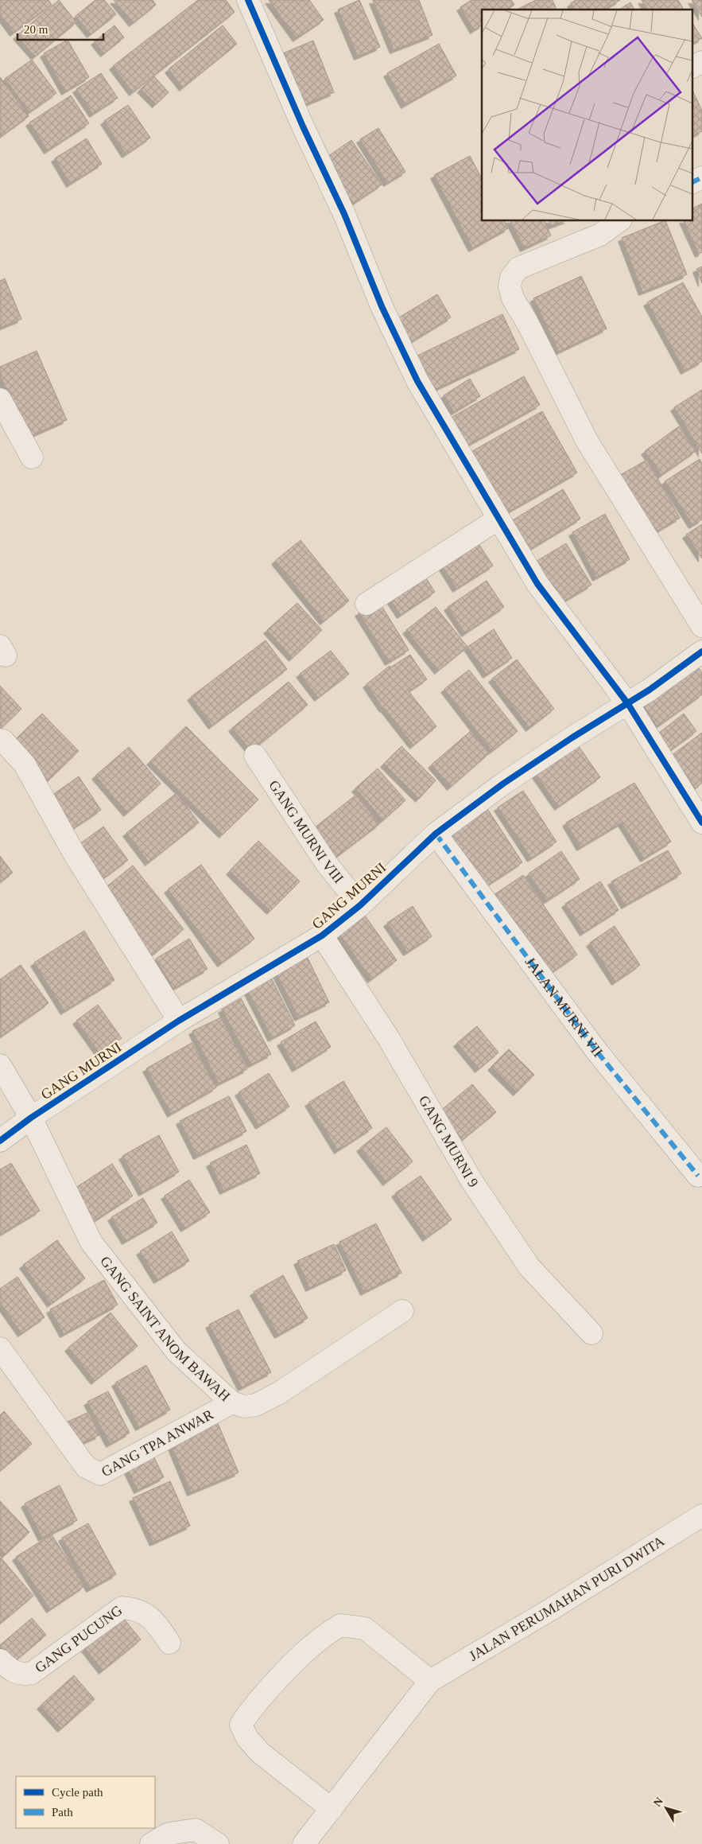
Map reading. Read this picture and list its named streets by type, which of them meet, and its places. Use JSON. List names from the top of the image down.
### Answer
{
  "streets": {
    "street": [
      "GANG MURNI VIII",
      "GANG MURNI",
      "JALAN MURNI VII",
      "GANG MURNI 9",
      "GANG SAINT ANOM BAWAH",
      "GANG TPA ANWAR",
      "JALAN PERUMAHAN PURI DWITA",
      "GANG PUCUNG"
    ]
  },
  "crossings": [
    ["GANG MURNI VIII", "GANG MURNI"],
    ["GANG MURNI", "JALAN MURNI VII"],
    ["GANG MURNI", "GANG MURNI 9"],
    ["GANG MURNI", "GANG SAINT ANOM BAWAH"],
    ["GANG SAINT ANOM BAWAH", "GANG TPA ANWAR"]
  ],
  "legend": ["Cycle path", "Path"],
  "scale_bar": "20 m",
  "north": "top left"
}
